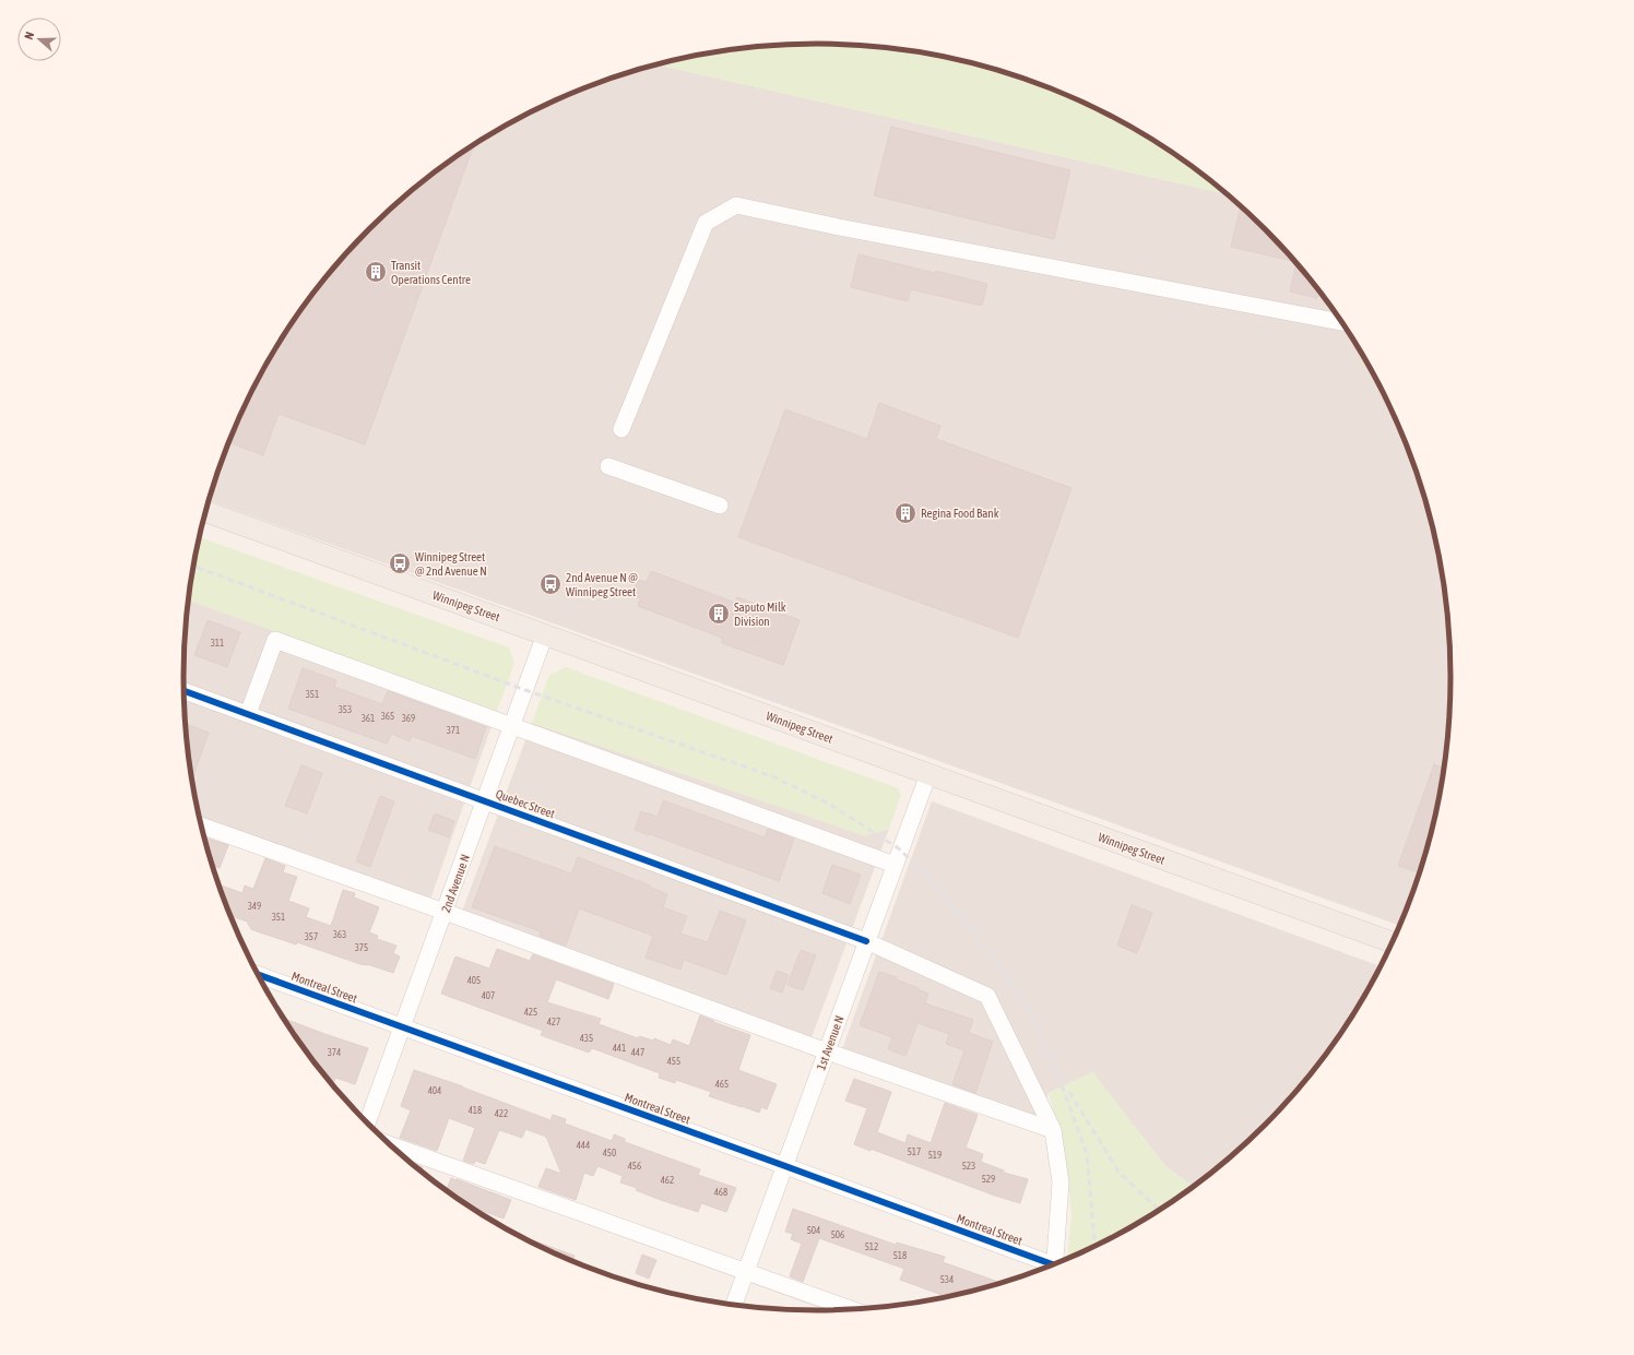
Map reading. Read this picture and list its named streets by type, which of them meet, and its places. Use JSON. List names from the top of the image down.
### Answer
{
  "streets": {
    "main road": ["Winnipeg Street"],
    "street": [
      "Quebec Street",
      "2nd Avenue N",
      "Montreal Street",
      "1st Avenue N"
    ]
  },
  "crossings": [
    ["Winnipeg Street", "2nd Avenue N"],
    ["Winnipeg Street", "1st Avenue N"],
    ["Quebec Street", "2nd Avenue N"],
    ["Quebec Street", "1st Avenue N"],
    ["2nd Avenue N", "Montreal Street"],
    ["Montreal Street", "1st Avenue N"]
  ],
  "places": {
    "building": ["Transit Operations Centre", "Regina Food Bank", "Saputo Milk Division"],
    "bus stop": ["Winnipeg Street @ 2nd Avenue N", "2nd Avenue N @ Winnipeg Street"]
  },
  "house_numbers": [
    "311",
    "351",
    "353",
    "365",
    "361",
    "369",
    "371",
    "349",
    "351",
    "363",
    "357",
    "375",
    "405",
    "407",
    "425",
    "427",
    "435",
    "441",
    "374",
    "447",
    "455",
    "465",
    "404",
    "418",
    "422",
    "444",
    "517",
    "450",
    "519",
    "456",
    "523",
    "529",
    "462",
    "468",
    "504",
    "506",
    "512",
    "518",
    "534"
  ],
  "north": "left"
}
